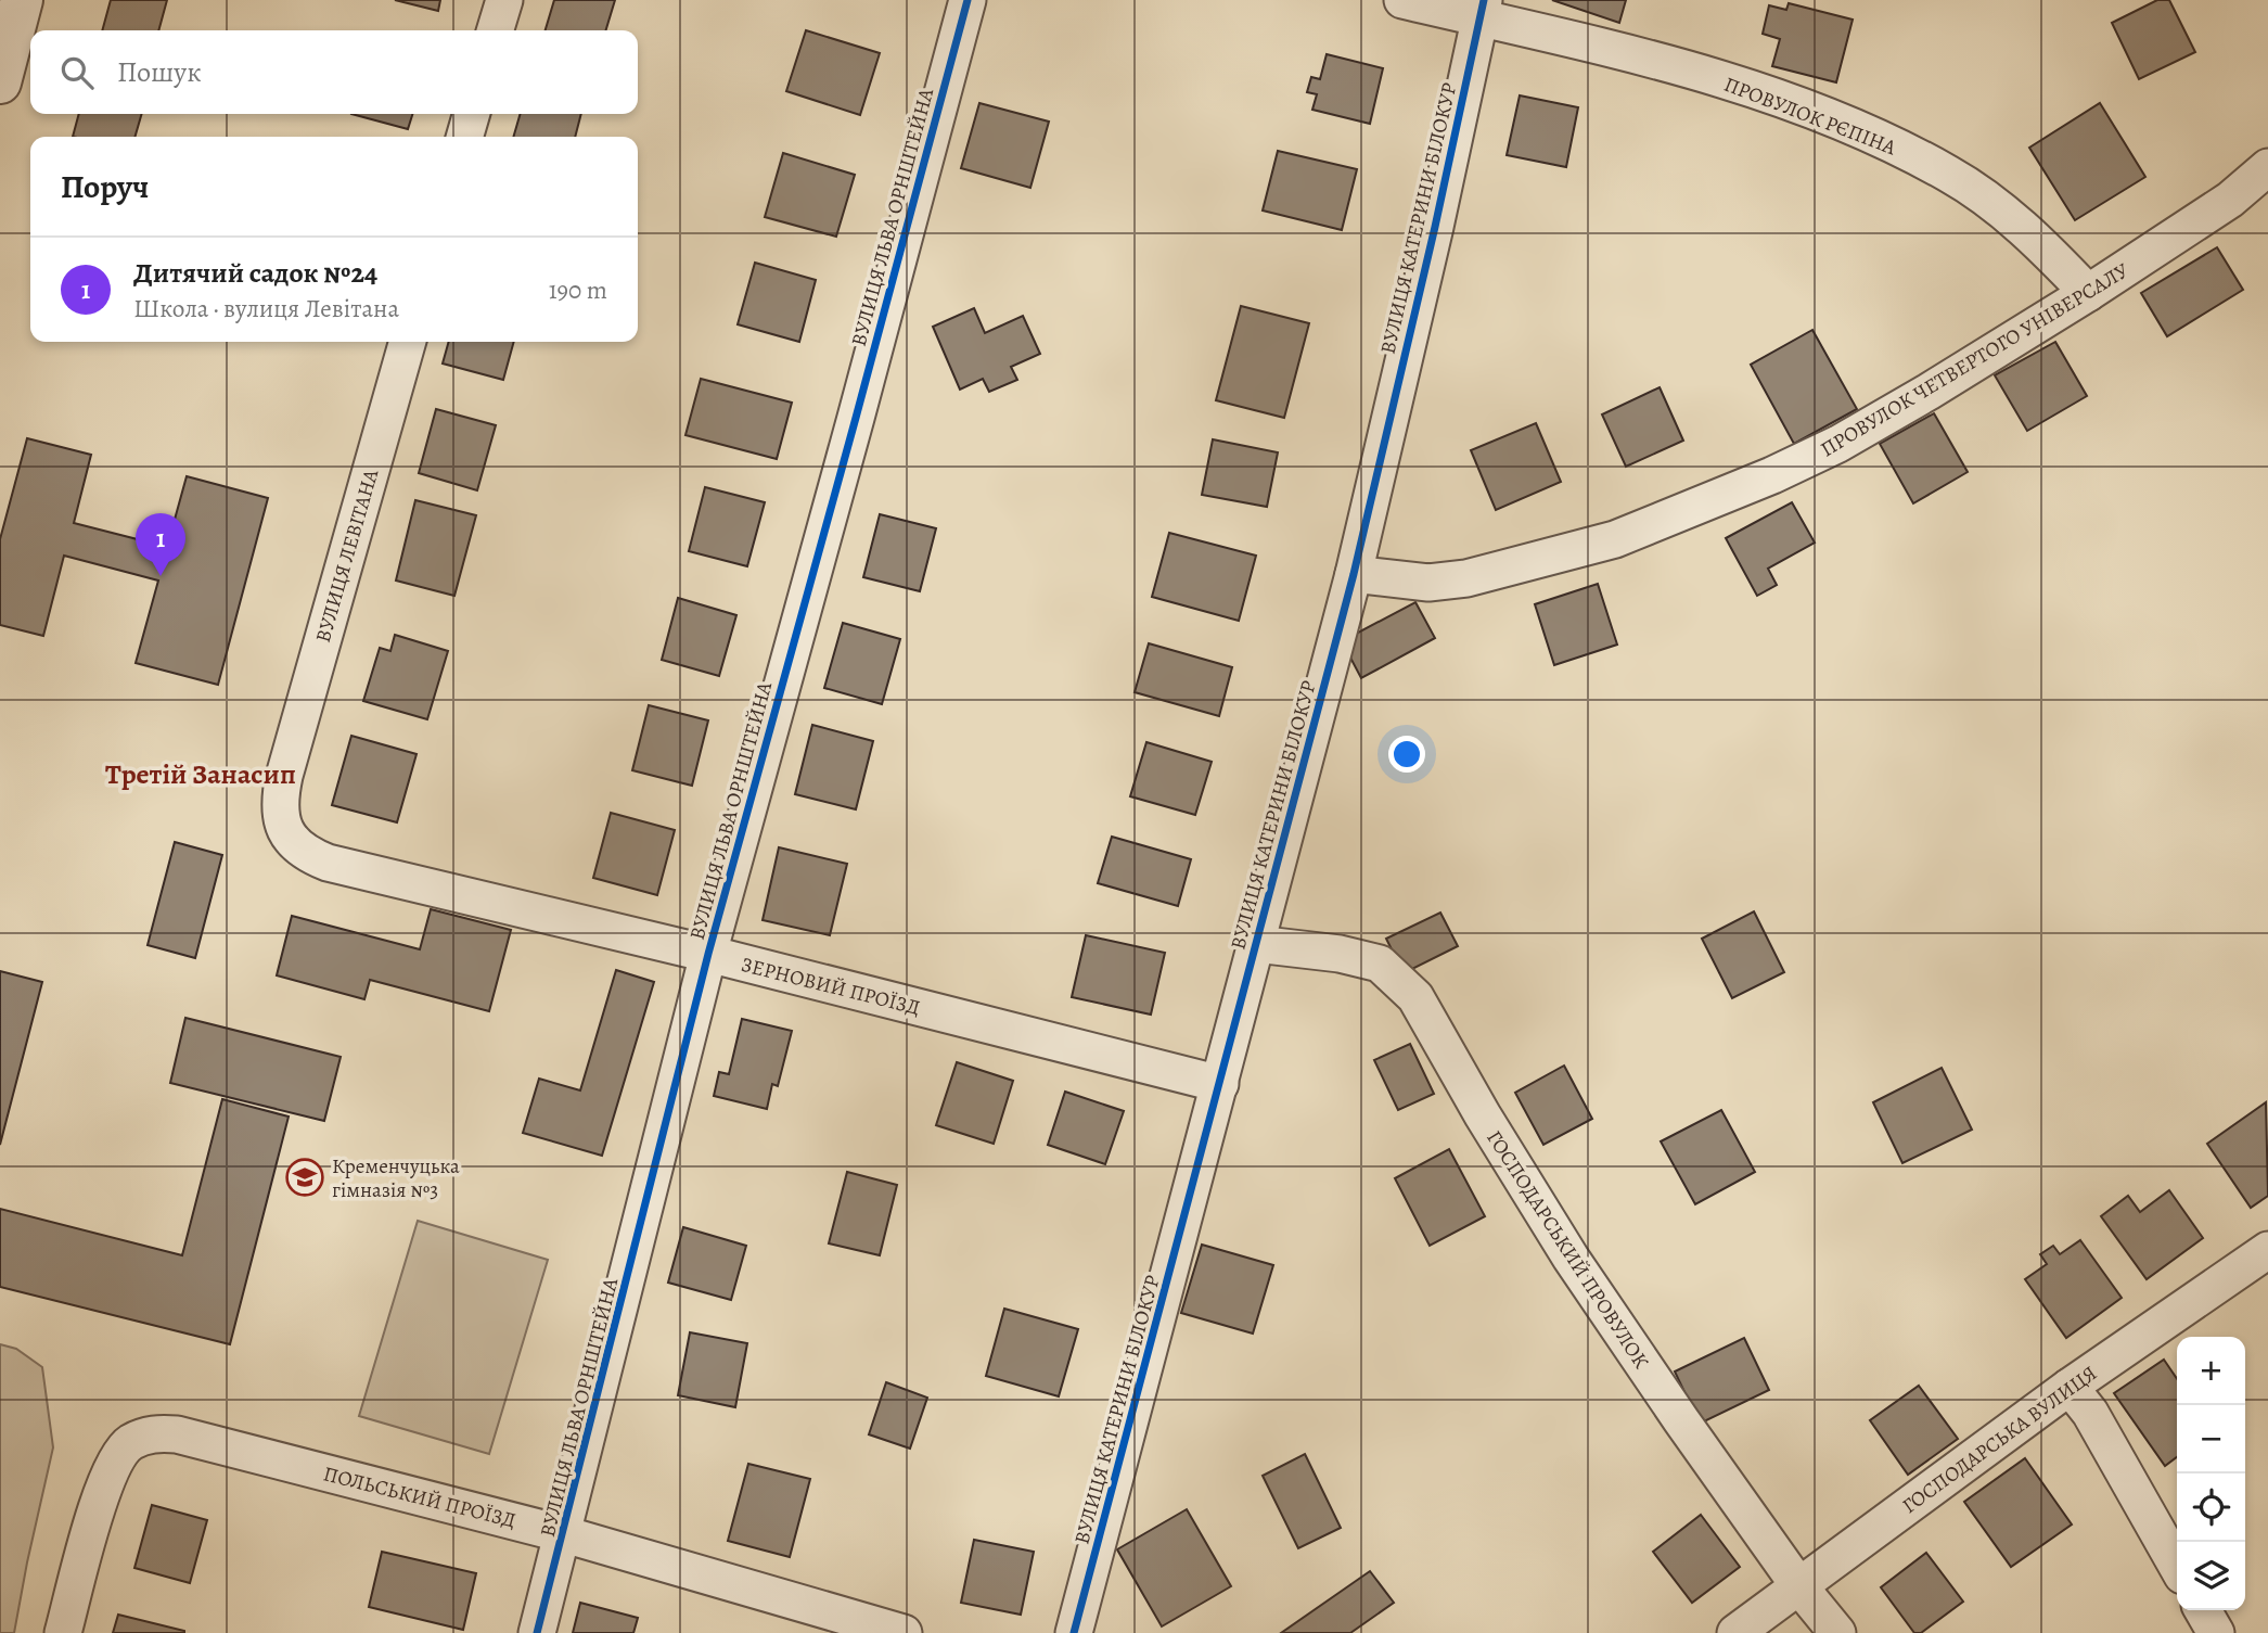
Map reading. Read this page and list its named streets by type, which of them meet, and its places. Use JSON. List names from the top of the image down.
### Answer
{
  "streets": {
    "street": [
      "ПРОВУЛОК РЄПІНА",
      "ВУЛИЦЯ ЛЬВА ОРНШТЕЙНА",
      "ВУЛИЦЯ КАТЕРИНИ БІЛОКУР",
      "ПРОВУЛОК ЧЕТВЕРТОГО УНІВЕРСАЛУ",
      "ВУЛИЦЯ ЛЕВІТАНА",
      "ЗЕРНОВИЙ ПРОЇЗД",
      "ГОСПОДАРСЬКИЙ ПРОВУЛОК",
      "ГОСПОДАРСЬКА ВУЛИЦЯ",
      "ПОЛЬСЬКИЙ ПРОЇЗД"
    ]
  },
  "crossings": [
    ["ПРОВУЛОК РЄПІНА", "ВУЛИЦЯ КАТЕРИНИ БІЛОКУР"],
    ["ПРОВУЛОК РЄПІНА", "ПРОВУЛОК ЧЕТВЕРТОГО УНІВЕРСАЛУ"],
    ["ВУЛИЦЯ ЛЬВА ОРНШТЕЙНА", "ЗЕРНОВИЙ ПРОЇЗД"],
    ["ВУЛИЦЯ ЛЬВА ОРНШТЕЙНА", "ПОЛЬСЬКИЙ ПРОЇЗД"],
    ["ВУЛИЦЯ КАТЕРИНИ БІЛОКУР", "ПРОВУЛОК ЧЕТВЕРТОГО УНІВЕРСАЛУ"],
    ["ВУЛИЦЯ КАТЕРИНИ БІЛОКУР", "ЗЕРНОВИЙ ПРОЇЗД"],
    ["ВУЛИЦЯ КАТЕРИНИ БІЛОКУР", "ГОСПОДАРСЬКИЙ ПРОВУЛОК"],
    ["ВУЛИЦЯ ЛЕВІТАНА", "ЗЕРНОВИЙ ПРОЇЗД"],
    ["ГОСПОДАРСЬКИЙ ПРОВУЛОК", "ГОСПОДАРСЬКА ВУЛИЦЯ"]
  ],
  "districts": ["Третій Занасип"],
  "places": {
    "school or university": ["Кременчуцька гімназія №3"]
  },
  "page": {
    "search": "Пошук",
    "heading": "Поруч",
    "list": [
      {
        "mark": "1",
        "name": "Дитячий садок №24",
        "note": "Школа · вулиця Левітана",
        "value": "190 m"
      }
    ],
    "pins": "1",
    "map_buttons": ["+", "−"]
  }
}
